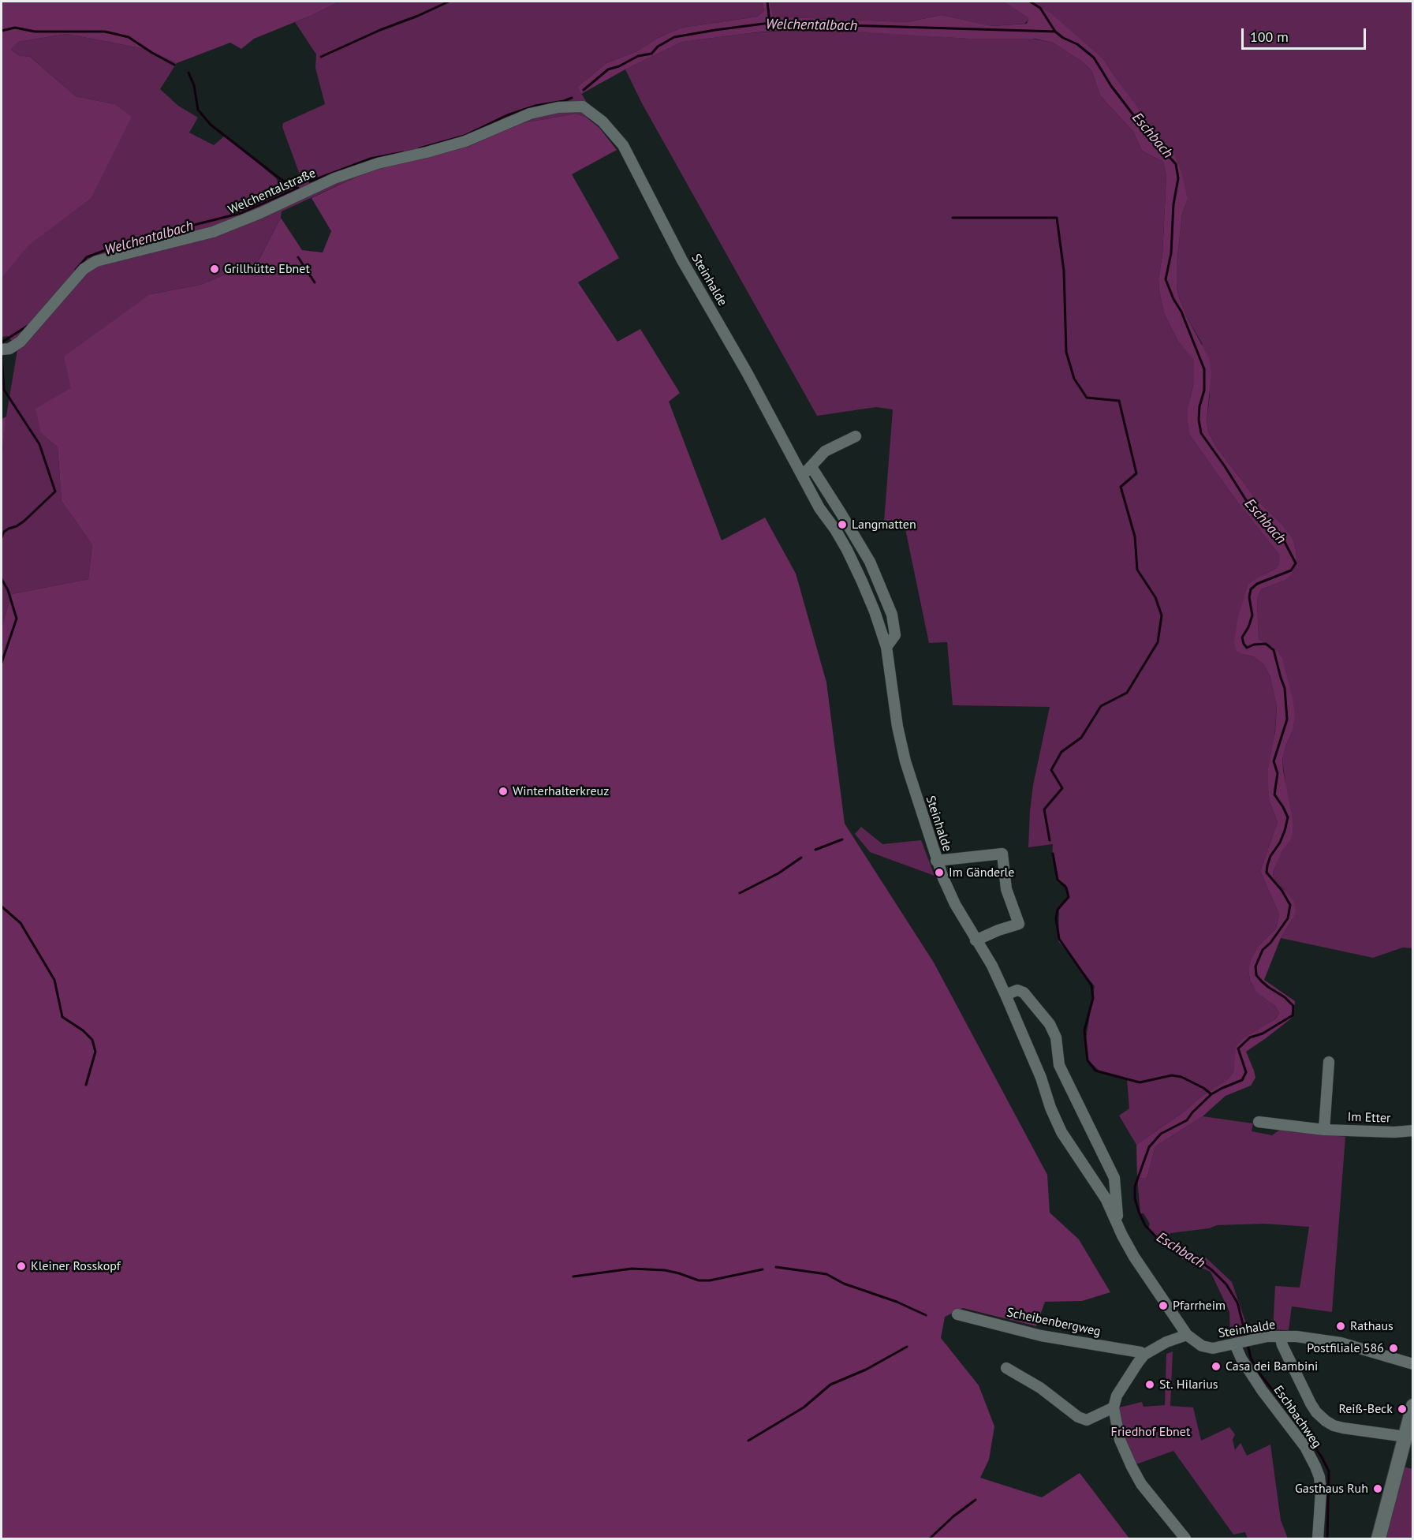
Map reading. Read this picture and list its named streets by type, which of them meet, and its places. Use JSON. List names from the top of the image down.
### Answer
{
  "streets": {
    "street": [
      "Welchentalstraße",
      "Steinhalde",
      "Im Etter",
      "Scheibenbergweg",
      "Eschbachweg"
    ]
  },
  "crossings": [
    ["Welchentalstraße", "Steinhalde"],
    ["Steinhalde", "Eschbachweg"]
  ],
  "water": ["Welchentalbach", "Eschbach"],
  "parks": ["Friedhof Ebnet"],
  "places": [
    "Grillhütte Ebnet",
    "Langmatten",
    "Winterhalterkreuz",
    "Im Gänderle",
    "Kleiner Rosskopf",
    "Pfarrheim",
    "Rathaus",
    "Postfiliale 586",
    "Casa dei Bambini",
    "St. Hilarius",
    "Reiß-Beck",
    "Gasthaus Ruh"
  ],
  "scale_bar": "100 m"
}
